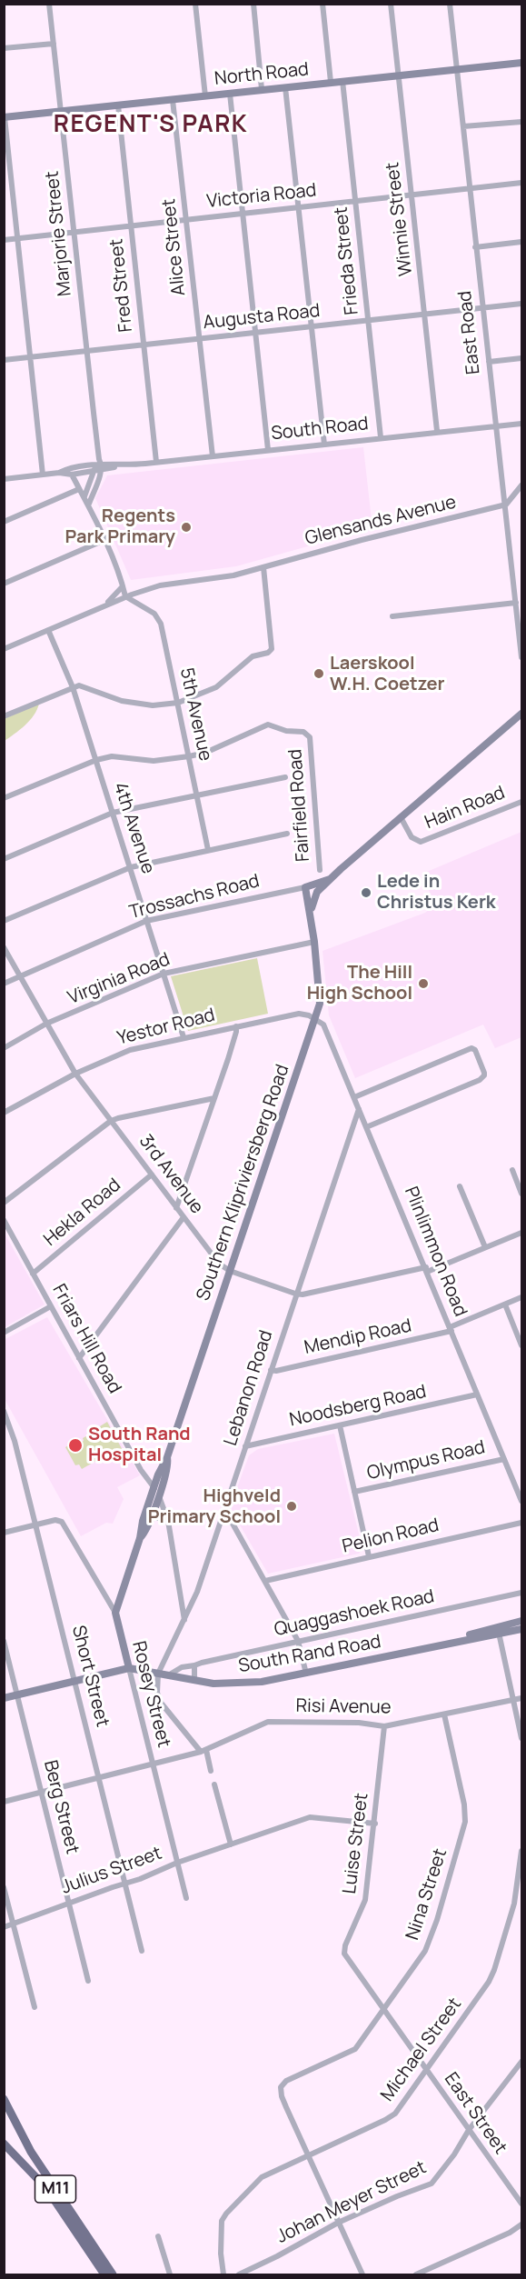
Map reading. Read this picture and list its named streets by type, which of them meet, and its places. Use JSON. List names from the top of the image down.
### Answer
{
  "streets": {
    "main road": ["M11"],
    "street": [
      "North Road",
      "Victoria Road",
      "Winnie Street",
      "Marjorie Street",
      "Alice Street",
      "Frieda Street",
      "Fred Street",
      "Augusta Road",
      "East Road",
      "South Road",
      "Glensands Avenue",
      "5th Avenue",
      "Fairfield Road",
      "Hain Road",
      "4th Avenue",
      "Trossachs Road",
      "Virginia Road",
      "Yestor Road",
      "3rd Avenue",
      "Southern Klipriviersberg Road",
      "Hekla Road",
      "Plinlimmon Road",
      "Mendip Road",
      "Friars Hill Road",
      "Lebanon Road",
      "Noodsberg Road",
      "Olympus Road",
      "Pelion Road",
      "Quaggashoek Road",
      "South Rand Road",
      "Short Street",
      "Rosey Street",
      "Risi Avenue",
      "Berg Street",
      "Luise Street",
      "Julius Street",
      "Nina Street",
      "Michael Street",
      "East Street",
      "Johan Meyer Street"
    ]
  },
  "crossings": [
    ["North Road", "Winnie Street"],
    ["North Road", "Marjorie Street"],
    ["North Road", "Alice Street"],
    ["North Road", "Frieda Street"],
    ["North Road", "Fred Street"],
    ["North Road", "East Road"],
    ["Victoria Road", "Winnie Street"],
    ["Victoria Road", "Marjorie Street"],
    ["Victoria Road", "Alice Street"],
    ["Victoria Road", "Frieda Street"],
    ["Victoria Road", "Fred Street"],
    ["Victoria Road", "East Road"],
    ["Winnie Street", "Augusta Road"],
    ["Winnie Street", "South Road"],
    ["Marjorie Street", "Augusta Road"],
    ["Marjorie Street", "South Road"],
    ["Alice Street", "Augusta Road"],
    ["Alice Street", "South Road"],
    ["Frieda Street", "Augusta Road"],
    ["Frieda Street", "South Road"],
    ["Fred Street", "Augusta Road"],
    ["Fred Street", "South Road"],
    ["Augusta Road", "East Road"],
    ["East Road", "South Road"],
    ["East Road", "Glensands Avenue"],
    ["5th Avenue", "Fairfield Road"],
    ["Fairfield Road", "4th Avenue"],
    ["Hain Road", "Southern Klipriviersberg Road"],
    ["4th Avenue", "Trossachs Road"],
    ["4th Avenue", "Virginia Road"],
    ["4th Avenue", "Yestor Road"],
    ["Trossachs Road", "3rd Avenue"],
    ["Trossachs Road", "Southern Klipriviersberg Road"],
    ["Virginia Road", "3rd Avenue"],
    ["Virginia Road", "Southern Klipriviersberg Road"],
    ["Yestor Road", "3rd Avenue"],
    ["Yestor Road", "Southern Klipriviersberg Road"],
    ["Yestor Road", "Plinlimmon Road"],
    ["3rd Avenue", "Southern Klipriviersberg Road"],
    ["3rd Avenue", "Hekla Road"],
    ["3rd Avenue", "Plinlimmon Road"],
    ["3rd Avenue", "Lebanon Road"],
    ["Southern Klipriviersberg Road", "Plinlimmon Road"],
    ["Southern Klipriviersberg Road", "Friars Hill Road"],
    ["Southern Klipriviersberg Road", "Rosey Street"],
    ["Hekla Road", "Friars Hill Road"],
    ["Plinlimmon Road", "Mendip Road"],
    ["Plinlimmon Road", "Lebanon Road"],
    ["Plinlimmon Road", "Noodsberg Road"],
    ["Plinlimmon Road", "Olympus Road"],
    ["Mendip Road", "Lebanon Road"],
    ["Friars Hill Road", "Lebanon Road"],
    ["Lebanon Road", "Noodsberg Road"],
    ["Lebanon Road", "South Rand Road"],
    ["Quaggashoek Road", "South Rand Road"],
    ["South Rand Road", "Rosey Street"],
    ["Short Street", "Rosey Street"],
    ["Short Street", "Risi Avenue"],
    ["Short Street", "Julius Street"],
    ["Rosey Street", "Risi Avenue"],
    ["Rosey Street", "Julius Street"],
    ["Risi Avenue", "Berg Street"],
    ["Risi Avenue", "Luise Street"],
    ["Risi Avenue", "Nina Street"],
    ["Berg Street", "Julius Street"],
    ["Luise Street", "Julius Street"],
    ["Luise Street", "East Street"],
    ["Nina Street", "Michael Street"],
    ["Nina Street", "East Street"],
    ["Michael Street", "East Street"],
    ["East Street", "Johan Meyer Street"]
  ],
  "districts": ["REGENT'S PARK"],
  "places": [
    "Regents Park Primary",
    "Laerskool W.H. Coetzer",
    "Lede in Christus Kerk",
    "The Hill High School",
    "South Rand Hospital",
    "Highveld Primary School"
  ]
}
